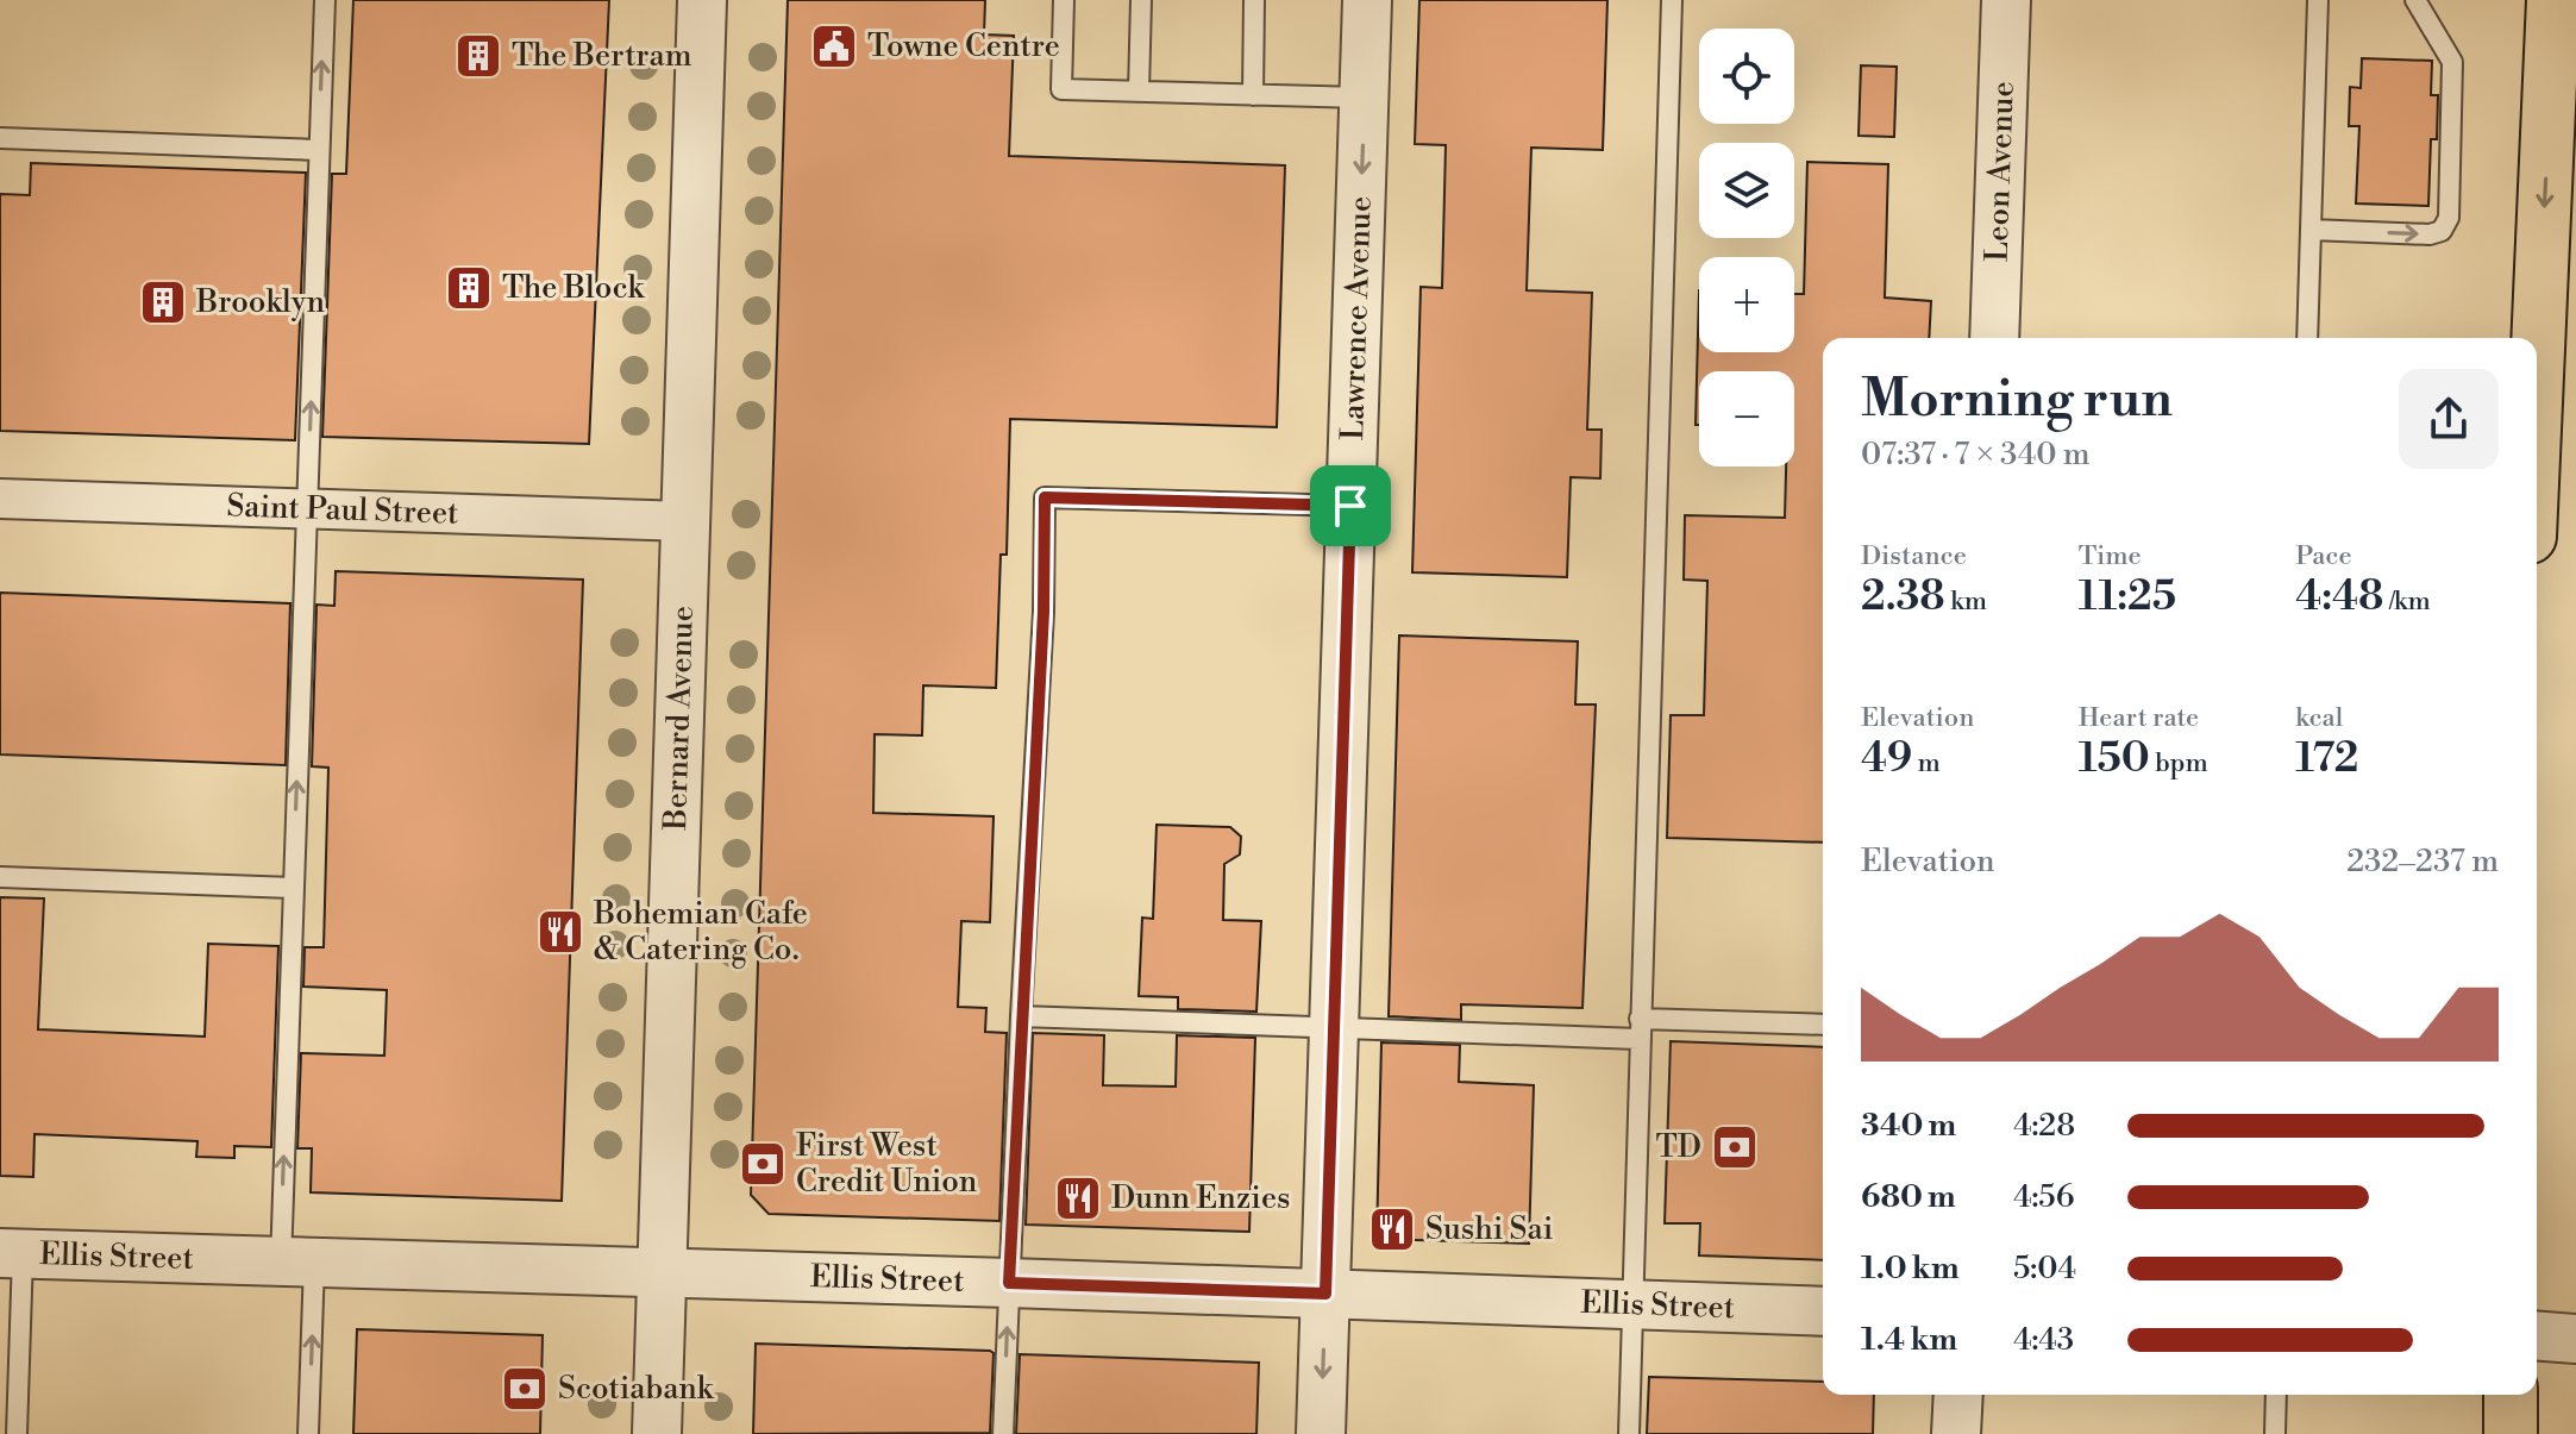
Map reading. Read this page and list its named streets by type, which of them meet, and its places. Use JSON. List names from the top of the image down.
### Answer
{
  "streets": {
    "street": [
      "Leon Avenue",
      "Lawrence Avenue",
      "Saint Paul Street",
      "Bernard Avenue",
      "Ellis Street"
    ]
  },
  "crossings": [
    ["Lawrence Avenue", "Ellis Street"],
    ["Saint Paul Street", "Bernard Avenue"],
    ["Bernard Avenue", "Ellis Street"]
  ],
  "one_way": ["Lawrence Avenue"],
  "places": {
    "public building": ["Towne Centre"],
    "building": ["The Bertram", "The Block", "Brooklyn"],
    "restaurant": ["Bohemian Cafe & Catering Co.", "Dunn Enzies", "Sushi Sai"],
    "bank": ["TD", "First West Credit Union", "Scotiabank"]
  },
  "page": {
    "map_buttons": ["+", "−"],
    "heading": ["Morning run", "07:37 · 7 × 340 m"],
    "stats": [
      ["Distance", "2.38 km"],
      ["Time", "11:25"],
      ["Pace", "4:48 /km"],
      ["Elevation", "49 m"],
      ["Heart rate", "150 bpm"],
      ["kcal", "172"]
    ],
    "chart": ["Elevation", "232–237 m"],
    "list": [
      {
        "name": "340 m",
        "note": "4:28"
      },
      {
        "name": "680 m",
        "note": "4:56"
      },
      {
        "name": "1.0 km",
        "note": "5:04"
      },
      {
        "name": "1.4 km",
        "note": "4:43"
      }
    ]
  }
}
